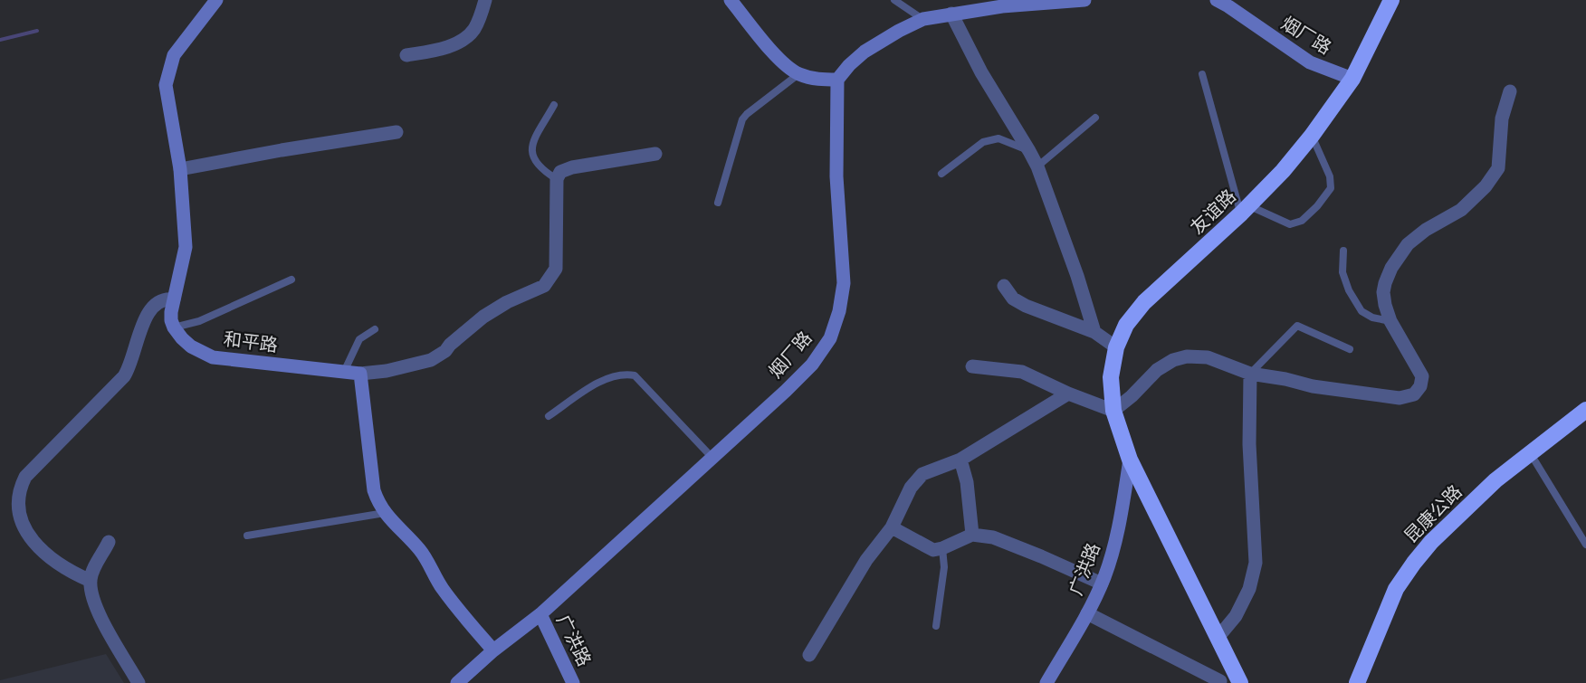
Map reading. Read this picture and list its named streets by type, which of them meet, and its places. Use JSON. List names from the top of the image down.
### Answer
{
  "streets": {
    "highway": ["友谊路", "昆康公路"],
    "street": ["烟厂路", "和平路", "广洪路"]
  },
  "crossings": [
    ["烟厂路", "友谊路"],
    ["烟厂路", "广洪路"],
    ["友谊路", "广洪路"]
  ]
}
